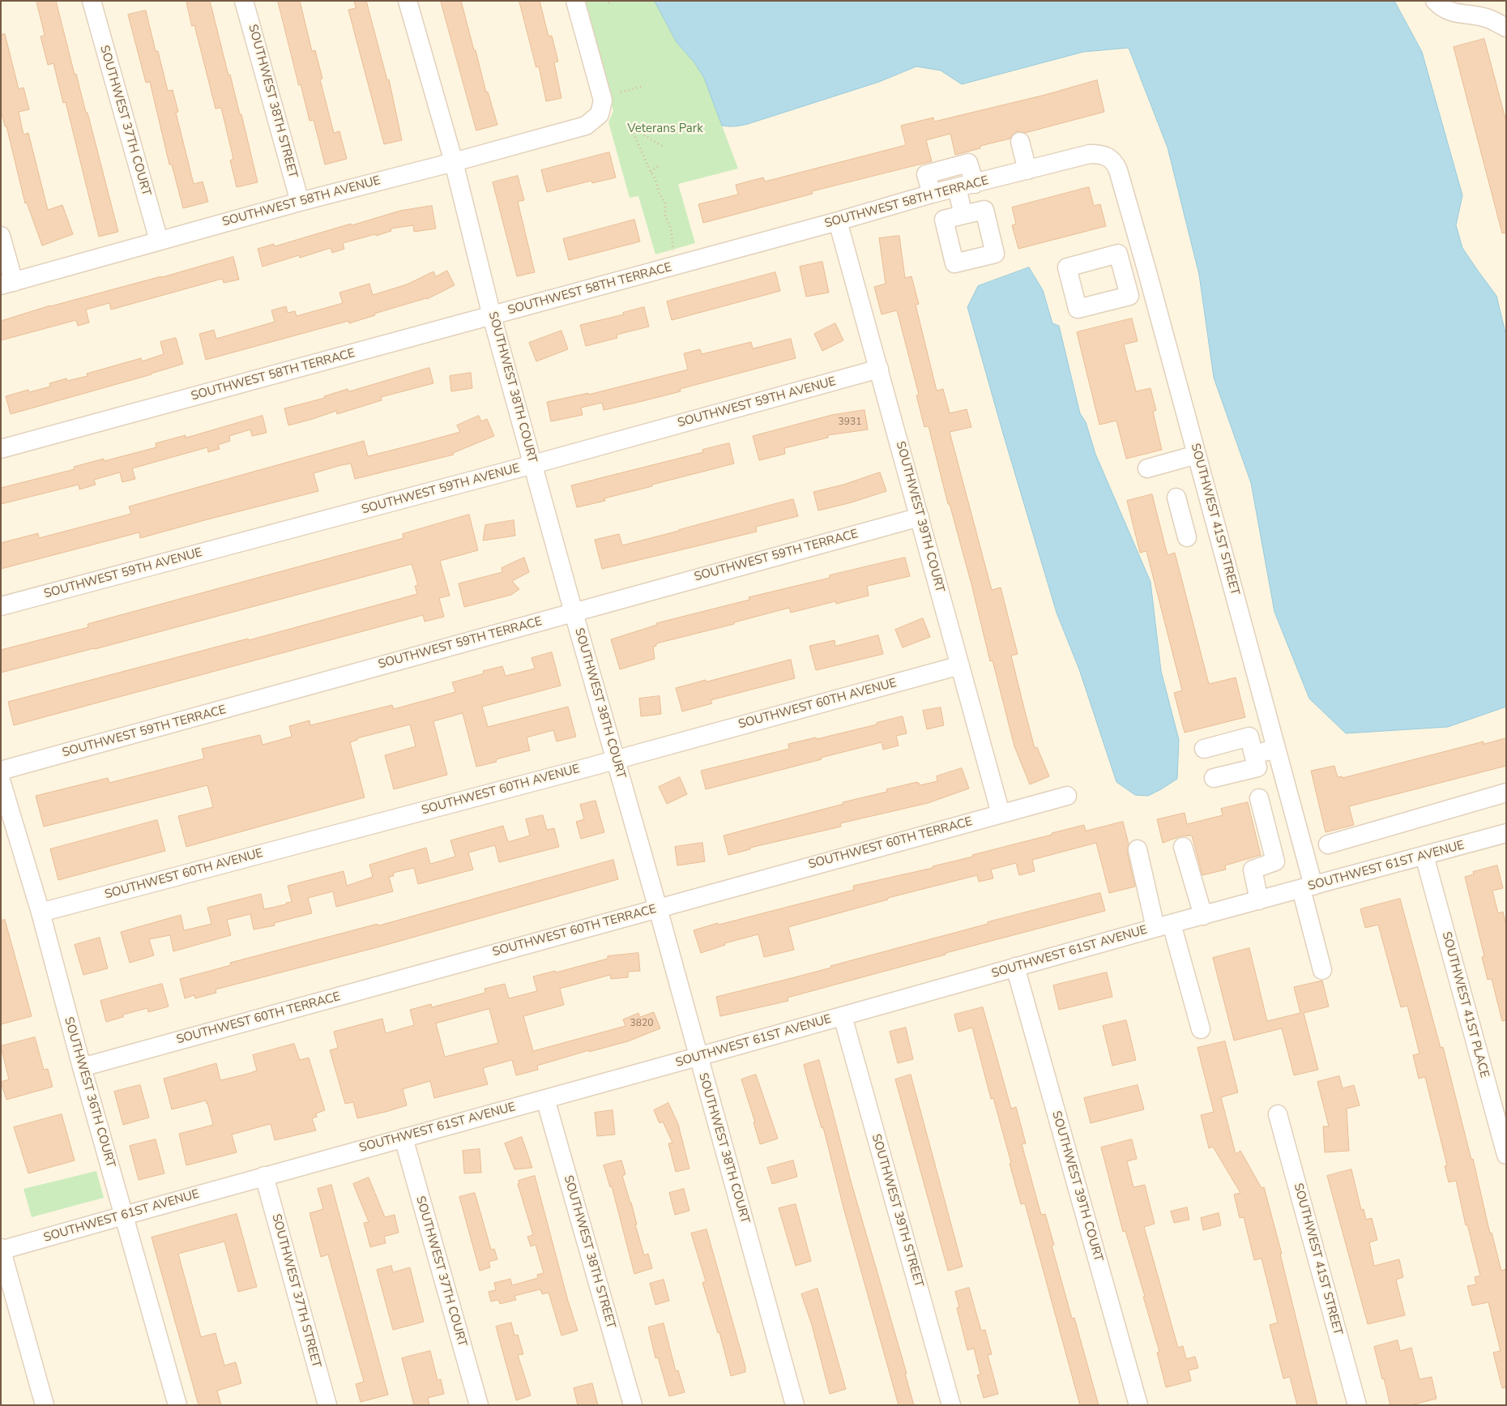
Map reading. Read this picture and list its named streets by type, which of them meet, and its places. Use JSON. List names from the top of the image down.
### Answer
{
  "streets": {
    "street": [
      "SOUTHWEST 38TH STREET",
      "SOUTHWEST 37TH COURT",
      "SOUTHWEST 58TH AVENUE",
      "SOUTHWEST 58TH TERRACE",
      "SOUTHWEST 38TH COURT",
      "SOUTHWEST 59TH AVENUE",
      "SOUTHWEST 39TH COURT",
      "SOUTHWEST 41ST STREET",
      "SOUTHWEST 59TH TERRACE",
      "SOUTHWEST 60TH AVENUE",
      "SOUTHWEST 60TH TERRACE",
      "SOUTHWEST 61ST AVENUE",
      "SOUTHWEST 41ST PLACE",
      "SOUTHWEST 36TH COURT",
      "SOUTHWEST 39TH STREET",
      "SOUTHWEST 37TH STREET"
    ]
  },
  "crossings": [
    ["SOUTHWEST 38TH STREET", "SOUTHWEST 58TH AVENUE"],
    ["SOUTHWEST 38TH STREET", "SOUTHWEST 61ST AVENUE"],
    ["SOUTHWEST 37TH COURT", "SOUTHWEST 58TH AVENUE"],
    ["SOUTHWEST 37TH COURT", "SOUTHWEST 61ST AVENUE"],
    ["SOUTHWEST 58TH AVENUE", "SOUTHWEST 38TH COURT"],
    ["SOUTHWEST 58TH TERRACE", "SOUTHWEST 38TH COURT"],
    ["SOUTHWEST 58TH TERRACE", "SOUTHWEST 39TH COURT"],
    ["SOUTHWEST 58TH TERRACE", "SOUTHWEST 41ST STREET"],
    ["SOUTHWEST 38TH COURT", "SOUTHWEST 59TH AVENUE"],
    ["SOUTHWEST 38TH COURT", "SOUTHWEST 59TH TERRACE"],
    ["SOUTHWEST 38TH COURT", "SOUTHWEST 60TH AVENUE"],
    ["SOUTHWEST 38TH COURT", "SOUTHWEST 60TH TERRACE"],
    ["SOUTHWEST 38TH COURT", "SOUTHWEST 61ST AVENUE"],
    ["SOUTHWEST 59TH AVENUE", "SOUTHWEST 39TH COURT"],
    ["SOUTHWEST 39TH COURT", "SOUTHWEST 59TH TERRACE"],
    ["SOUTHWEST 39TH COURT", "SOUTHWEST 60TH AVENUE"],
    ["SOUTHWEST 39TH COURT", "SOUTHWEST 60TH TERRACE"],
    ["SOUTHWEST 39TH COURT", "SOUTHWEST 61ST AVENUE"],
    ["SOUTHWEST 41ST STREET", "SOUTHWEST 61ST AVENUE"],
    ["SOUTHWEST 60TH AVENUE", "SOUTHWEST 36TH COURT"],
    ["SOUTHWEST 60TH TERRACE", "SOUTHWEST 36TH COURT"],
    ["SOUTHWEST 61ST AVENUE", "SOUTHWEST 41ST PLACE"],
    ["SOUTHWEST 61ST AVENUE", "SOUTHWEST 36TH COURT"],
    ["SOUTHWEST 61ST AVENUE", "SOUTHWEST 39TH STREET"],
    ["SOUTHWEST 61ST AVENUE", "SOUTHWEST 37TH STREET"]
  ],
  "parks": ["Veterans Park"],
  "house_numbers": ["3931", "3820"]
}
